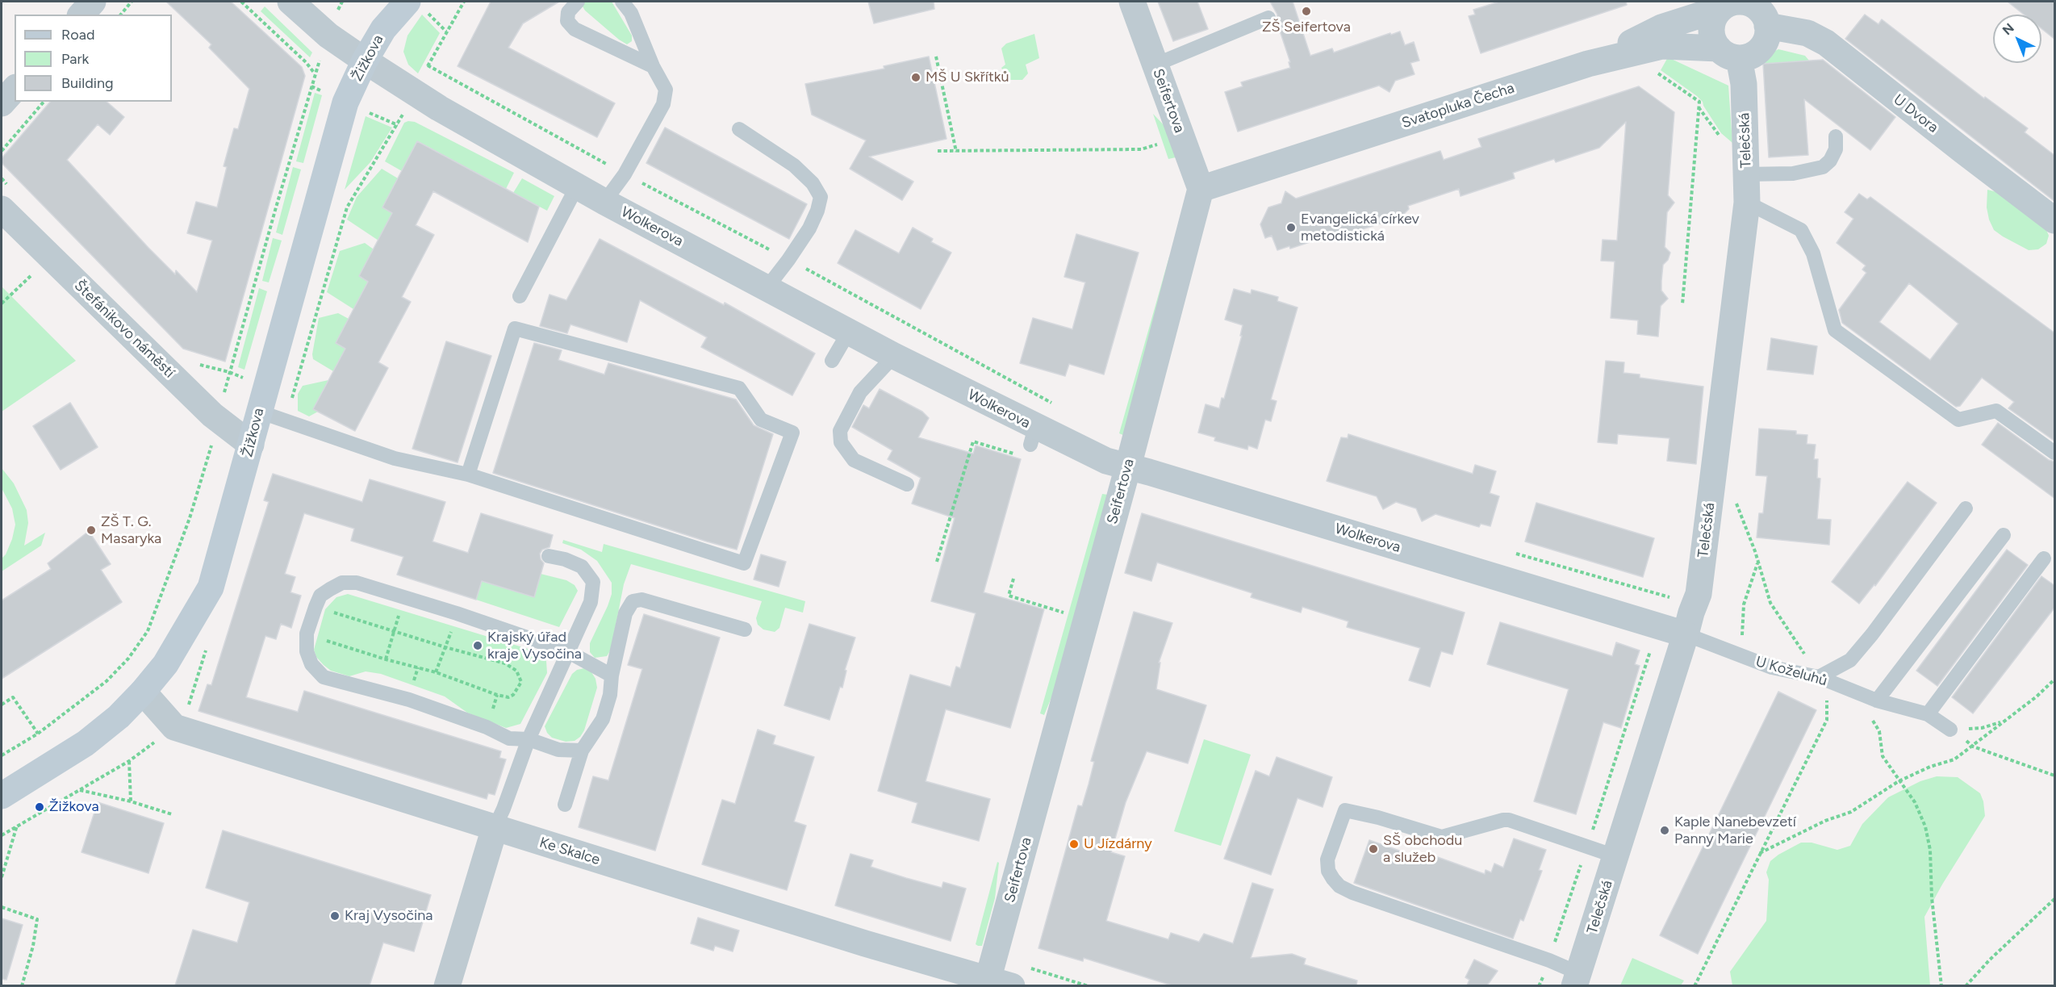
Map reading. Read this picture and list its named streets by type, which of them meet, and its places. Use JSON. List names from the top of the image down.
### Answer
{
  "streets": {
    "main road": ["Žižkova"],
    "street": [
      "Seifertova",
      "Svatopluka Čecha",
      "U Dvora",
      "Telečská",
      "Wolkerova",
      "Štefánikovo náměstí",
      "Ke Skalce"
    ],
    "lane": ["U Koželuhů"]
  },
  "crossings": [
    ["Žižkova", "Wolkerova"],
    ["Žižkova", "Štefánikovo náměstí"],
    ["Žižkova", "Ke Skalce"],
    ["Seifertova", "Svatopluka Čecha"],
    ["Seifertova", "Wolkerova"],
    ["Seifertova", "Ke Skalce"],
    ["Svatopluka Čecha", "U Dvora"],
    ["Svatopluka Čecha", "Telečská"],
    ["U Dvora", "Telečská"],
    ["Telečská", "Wolkerova"],
    ["Telečská", "U Koželuhů"],
    ["Wolkerova", "U Koželuhů"]
  ],
  "places": [
    "ZŠ Seifertova",
    "MŠ U Skřítků",
    "Evangelická církev metodistická",
    "ZŠ T. G. Masaryka",
    "Krajský úřad kraje Vysočina",
    "Žižkova",
    "Kaple Nanebevzetí Panny Marie",
    "U Jízdárny",
    "SŠ obchodu a služeb",
    "Kraj Vysočina"
  ],
  "legend": ["Road", "Park", "Building"],
  "north": "top left"
}
